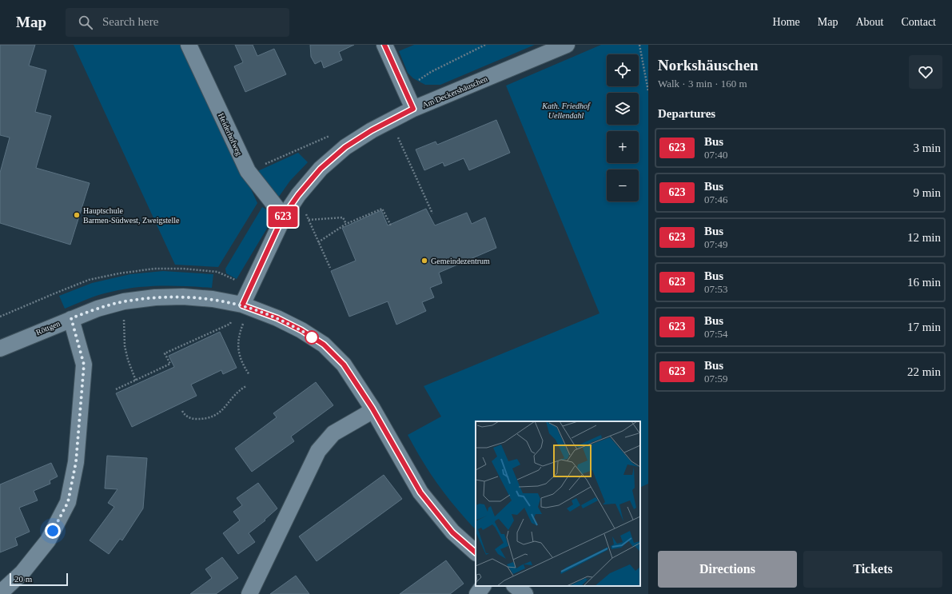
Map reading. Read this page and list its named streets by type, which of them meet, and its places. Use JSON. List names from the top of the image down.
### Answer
{
  "streets": {
    "street": ["Am Deckershäuschen", "Heiderhofweg", "Röttgen"]
  },
  "crossings": [
    ["Am Deckershäuschen", "Heiderhofweg"],
    ["Am Deckershäuschen", "Röttgen"]
  ],
  "parks": ["Kath. Friedhof Uellendahl"],
  "places": ["Hauptschule Barmen-Südwest, Zweigstelle", "Gemeindezentrum"],
  "lines": ["bus line 623"],
  "scale_bar": "20 m",
  "page": {
    "header": "Map",
    "search": "Search here",
    "nav": [
      "Home",
      "Map",
      "About",
      "Contact"
    ],
    "on_map": "623",
    "heading": [
      ["Norkshäuschen", "Walk · 3 min · 160 m"],
      "Departures"
    ],
    "map_buttons": ["+", "−"],
    "list": [
      {
        "mark": "623",
        "name": "Bus",
        "note": "07:40",
        "value": "3 min"
      },
      {
        "mark": "623",
        "name": "Bus",
        "note": "07:46",
        "value": "9 min"
      },
      {
        "mark": "623",
        "name": "Bus",
        "note": "07:49",
        "value": "12 min"
      },
      {
        "mark": "623",
        "name": "Bus",
        "note": "07:53",
        "value": "16 min"
      },
      {
        "mark": "623",
        "name": "Bus",
        "note": "07:54",
        "value": "17 min"
      },
      {
        "mark": "623",
        "name": "Bus",
        "note": "07:59",
        "value": "22 min"
      }
    ],
    "buttons": ["Directions", "Tickets"],
    "scale": "20 m"
  }
}
